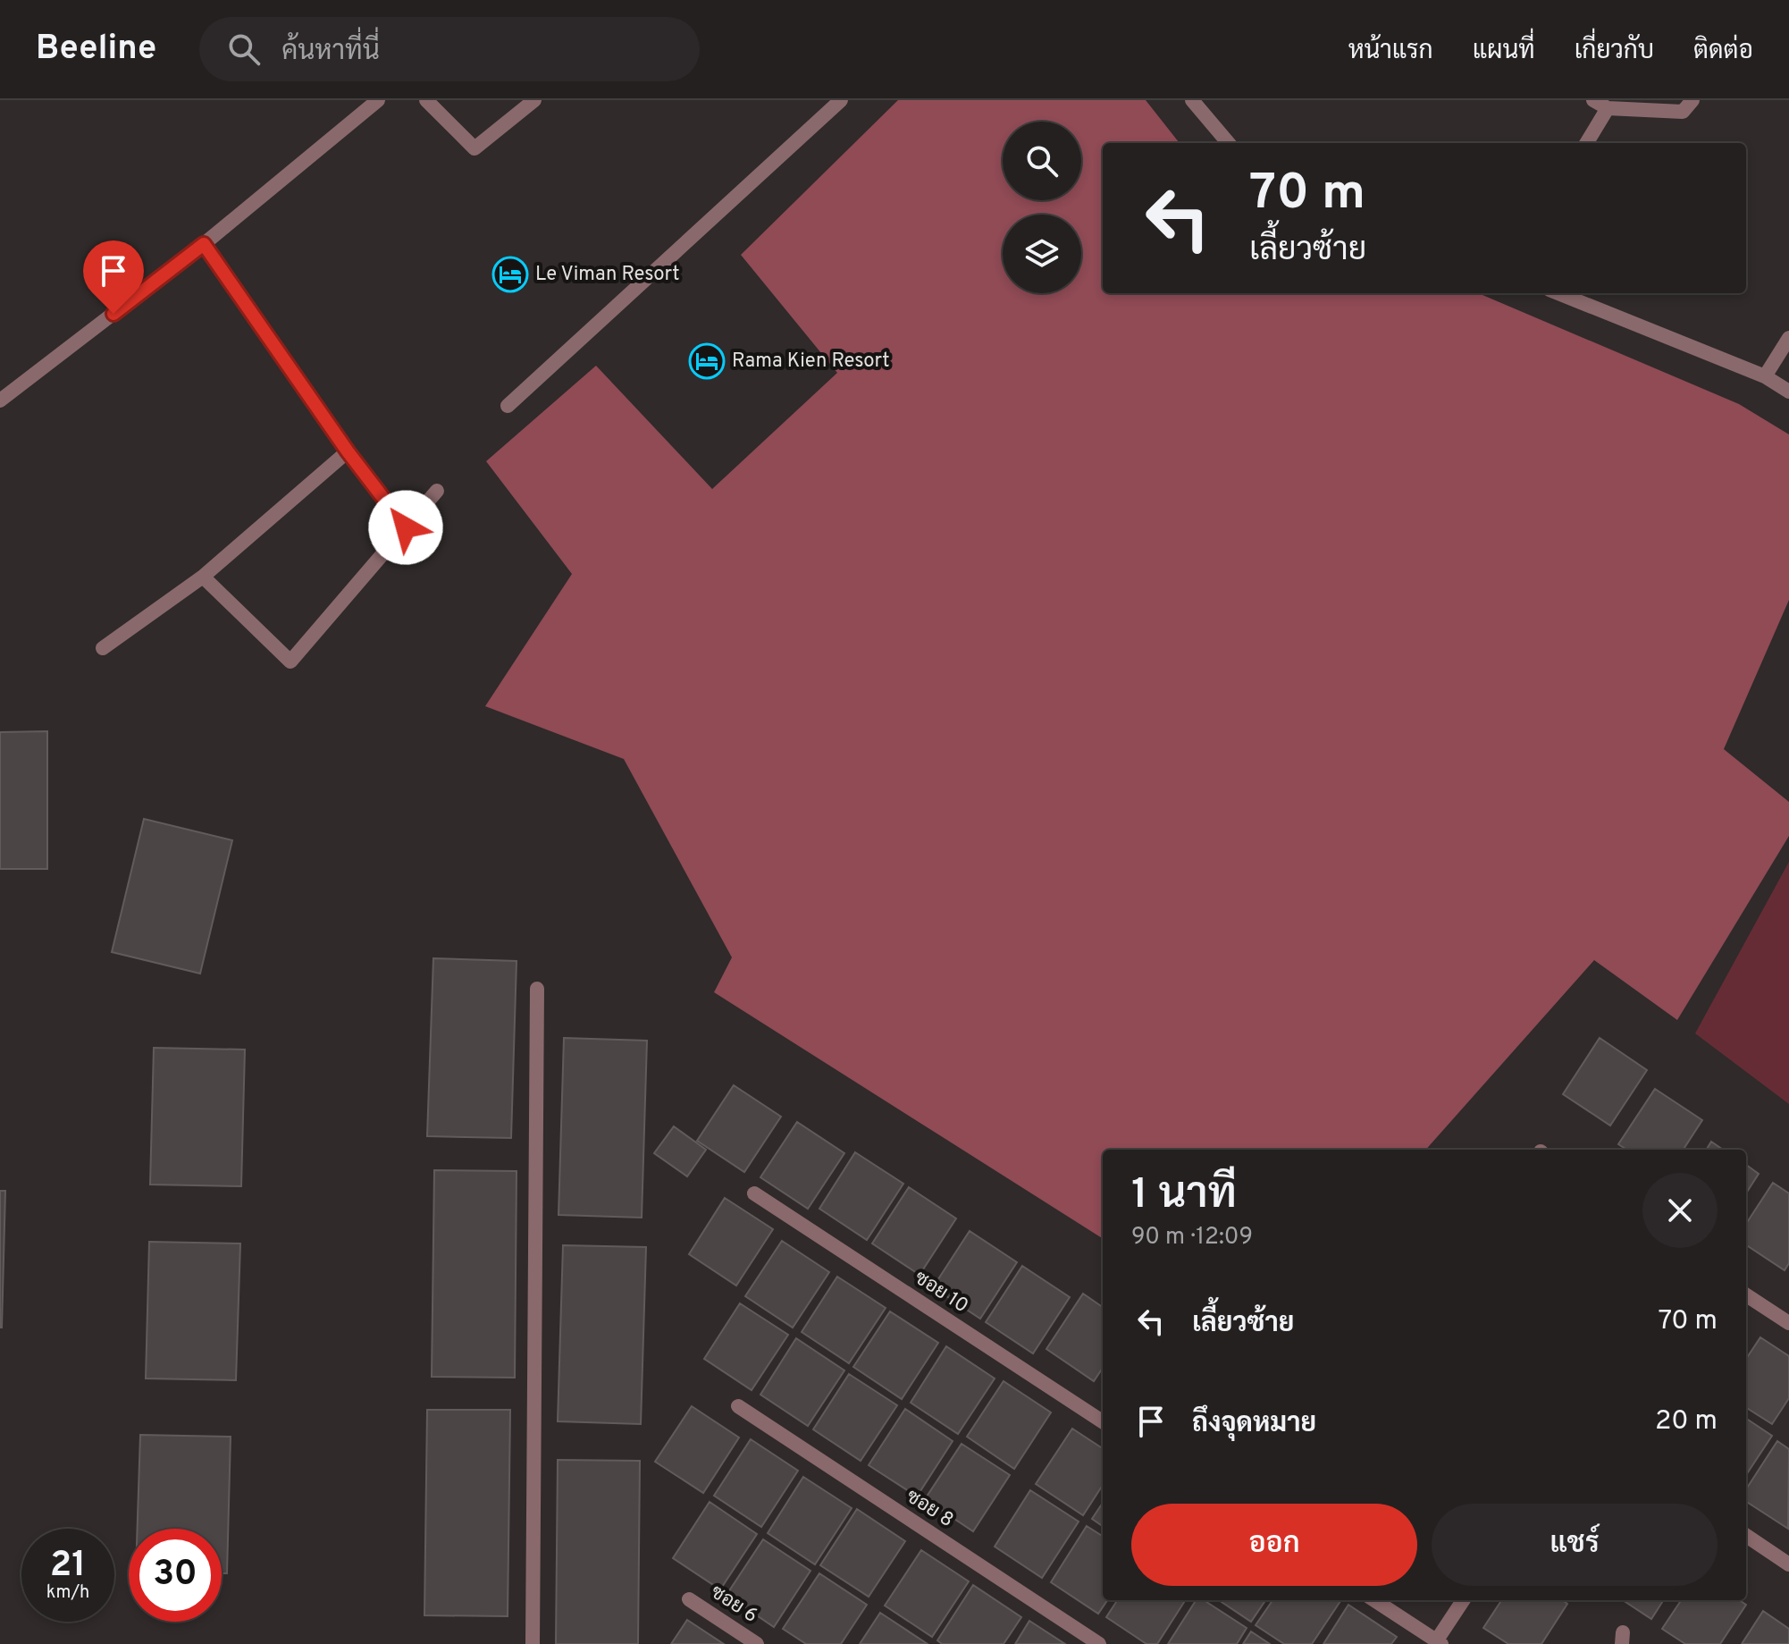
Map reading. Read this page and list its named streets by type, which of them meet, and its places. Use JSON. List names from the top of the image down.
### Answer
{
  "streets": {
    "street": ["ซอย 10", "ซอย 8", "ซอย 6"]
  },
  "places": {
    "hotel": ["Le Viman Resort", "Rama Kien Resort"]
  },
  "page": {
    "header": "Beeline",
    "search": "ค้นหาที่นี่",
    "nav": [
      "หน้าแรก",
      "แผนที่",
      "เกี่ยวกับ",
      "ติดต่อ"
    ],
    "turn": ["70 m", "เลี้ยวซ้าย"],
    "heading": ["1 นาที", "90 m · 12:09"],
    "list": [
      {
        "name": "เลี้ยวซ้าย",
        "value": "70 m"
      },
      {
        "name": "ถึงจุดหมาย",
        "value": "20 m"
      }
    ],
    "buttons": ["ออก", "แชร์"],
    "speed": "21 km/h",
    "limit": "30"
  }
}
